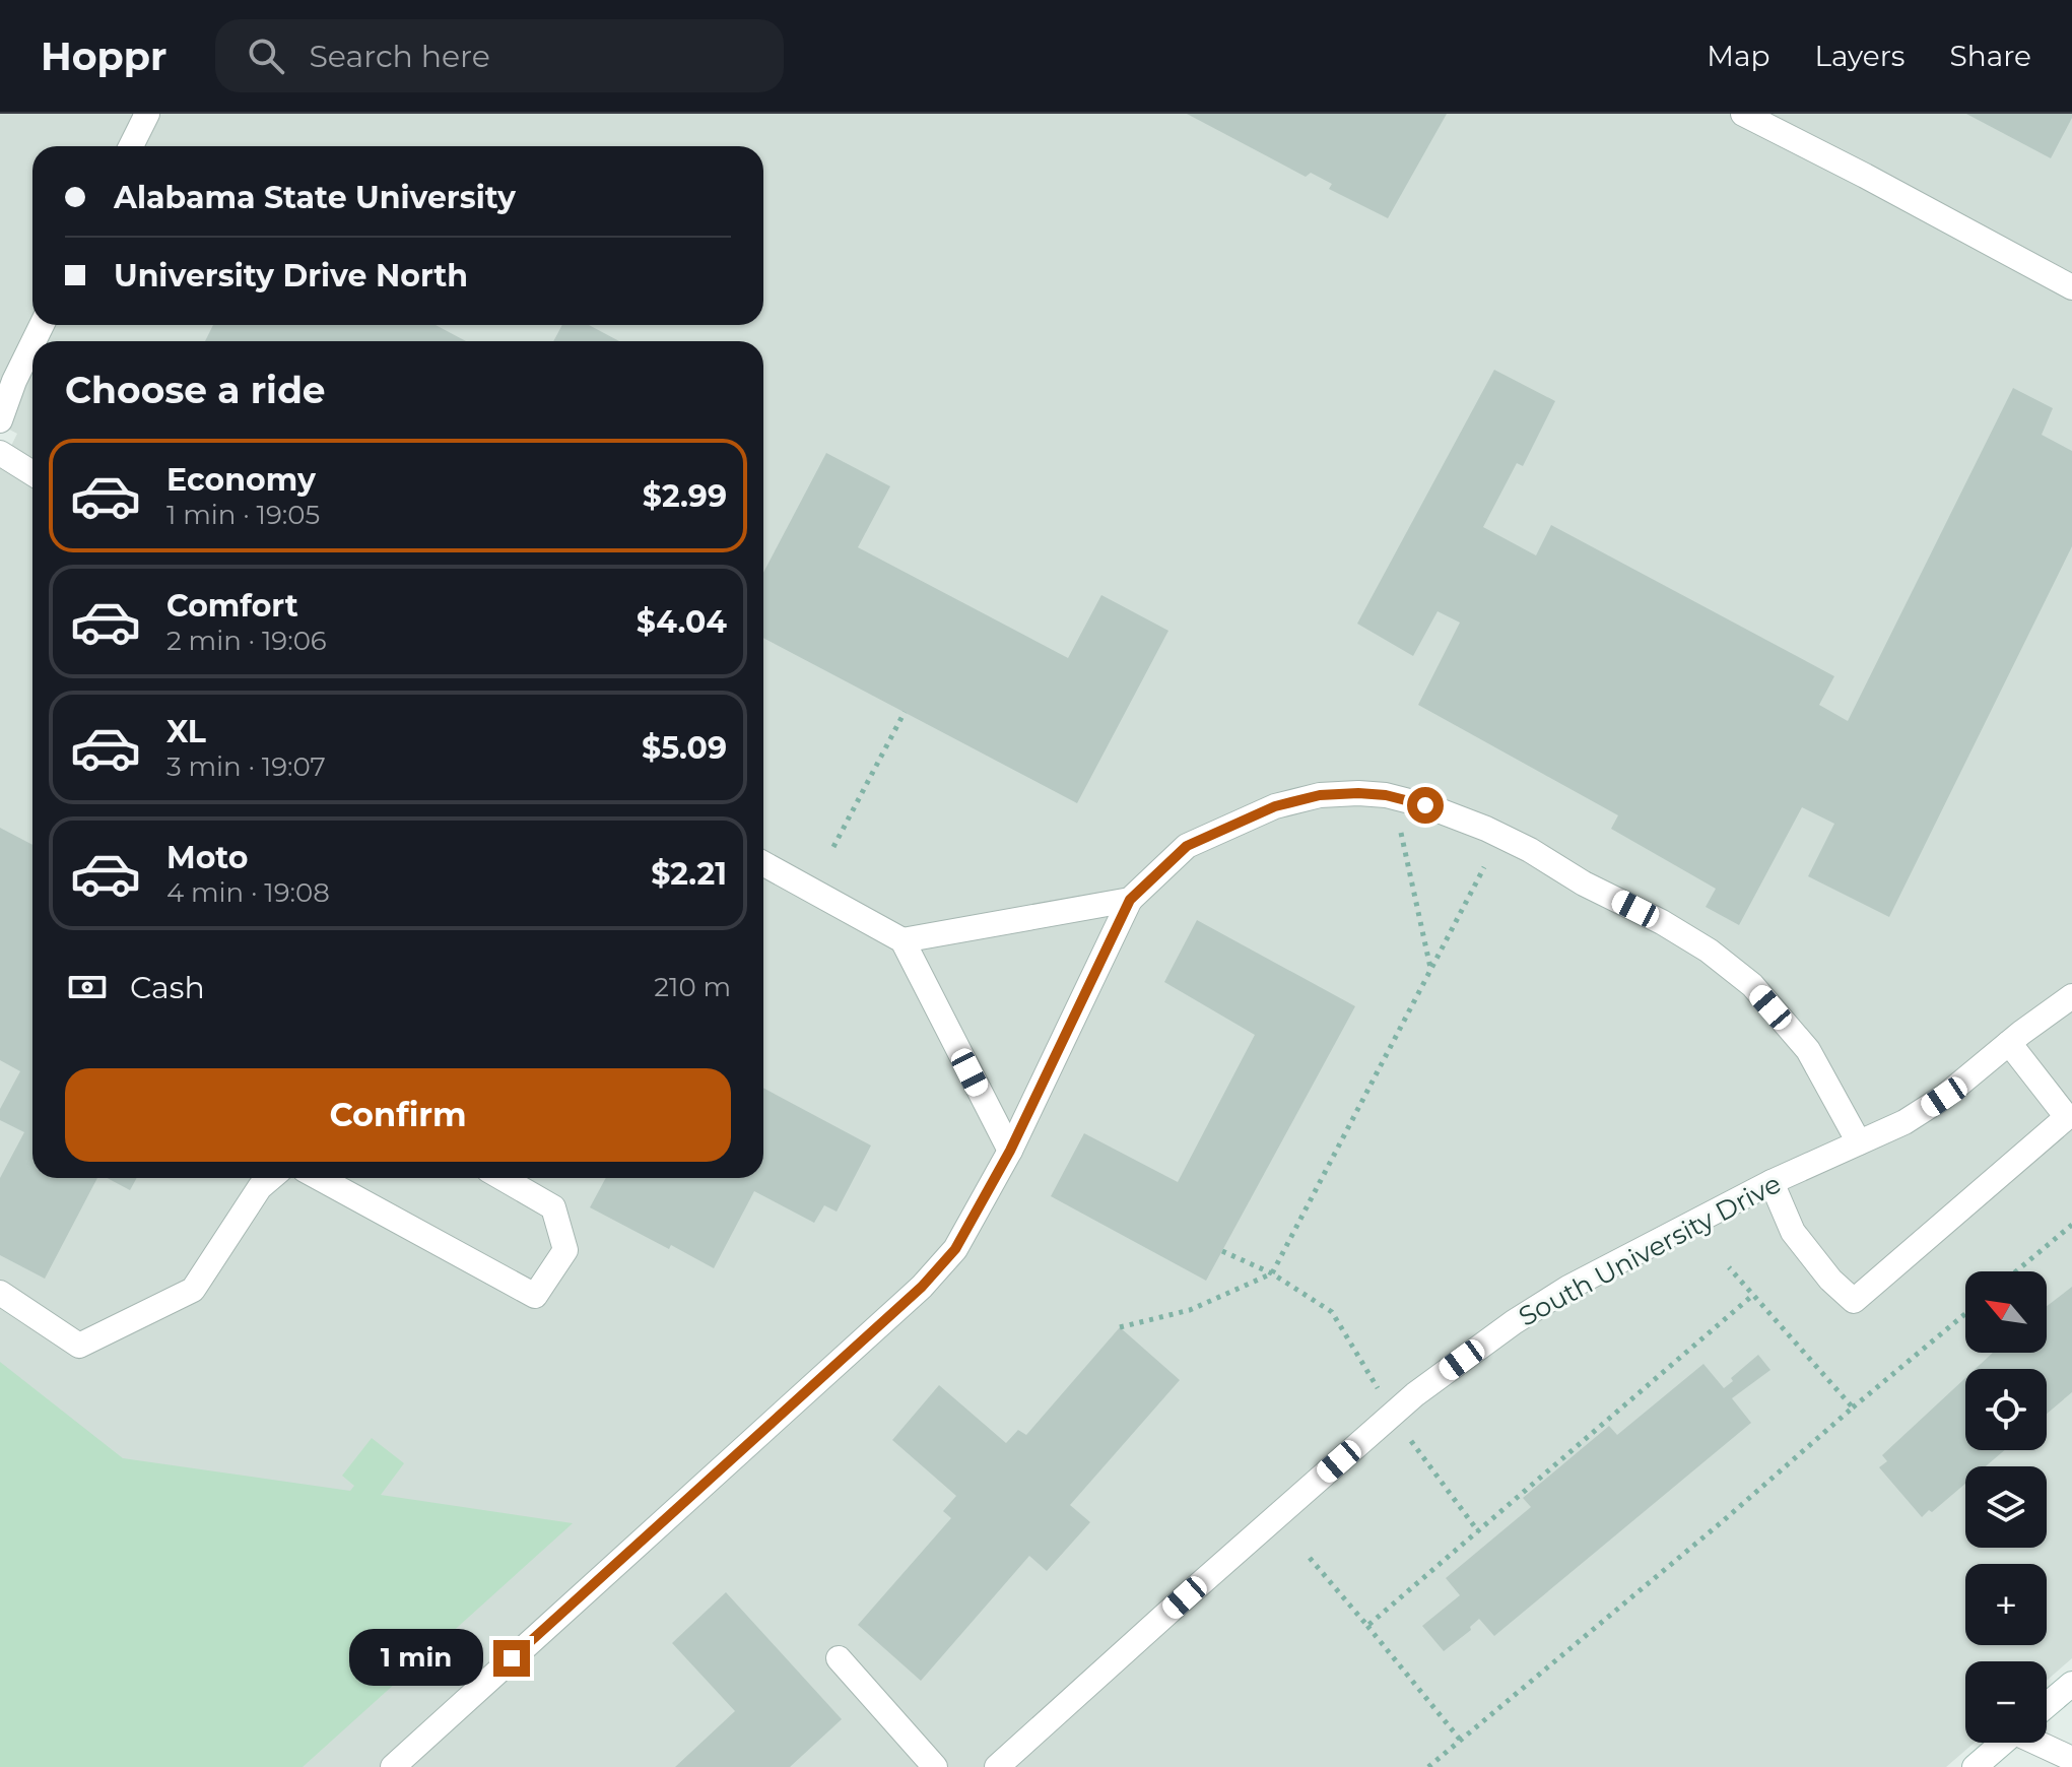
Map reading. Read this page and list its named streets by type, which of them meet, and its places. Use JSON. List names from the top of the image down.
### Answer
{
  "streets": {
    "street": ["South University Drive"]
  },
  "north": "top left",
  "page": {
    "header": "Hoppr",
    "search": "Search here",
    "nav": ["Map", "Layers", "Share"],
    "banner": ["Alabama State University", "University Drive North"],
    "heading": "Choose a ride",
    "list": [
      {
        "name": "Economy",
        "note": "1 min · 19:05",
        "value": "$2.99"
      },
      {
        "name": "Comfort",
        "note": "2 min · 19:06",
        "value": "$4.04"
      },
      {
        "name": "XL",
        "note": "3 min · 19:07",
        "value": "$5.09"
      },
      {
        "name": "Moto",
        "note": "4 min · 19:08",
        "value": "$2.21"
      }
    ],
    "pay": ["Cash", "210 m"],
    "buttons": "Confirm",
    "map_buttons": ["+", "−"],
    "bubble": "1 min"
  }
}
